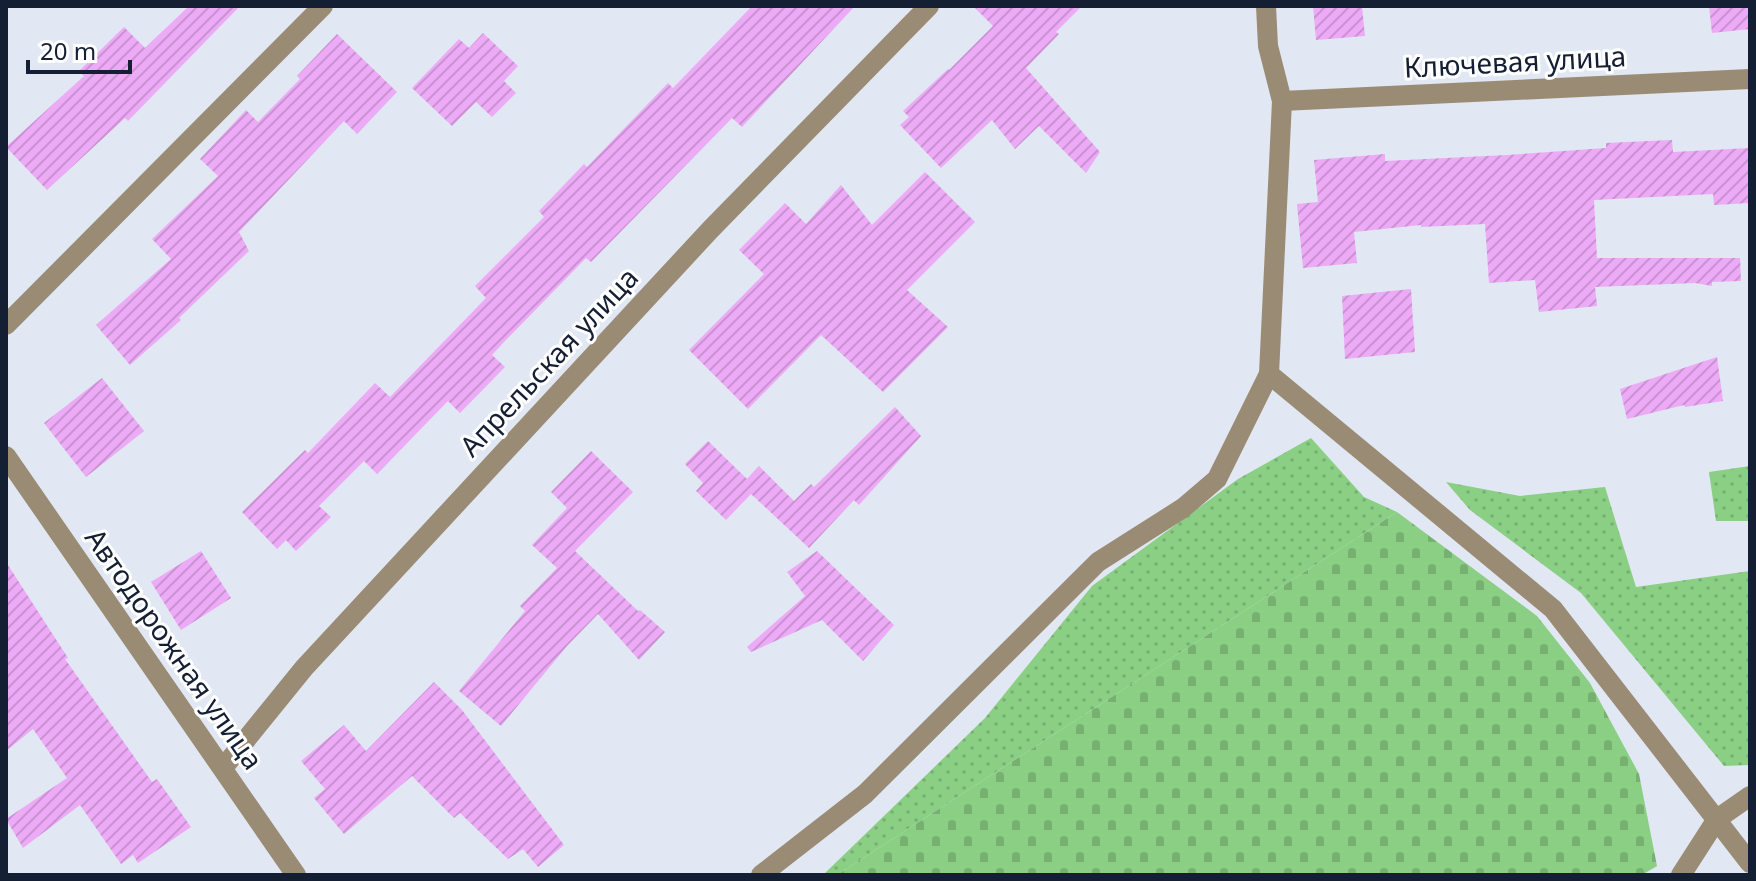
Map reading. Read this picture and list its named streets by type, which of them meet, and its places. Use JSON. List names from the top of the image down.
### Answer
{
  "streets": {
    "street": ["Ключевая улица", "Апрельская улица", "Автодорожная улица"]
  },
  "crossings": [
    ["Апрельская улица", "Автодорожная улица"]
  ],
  "scale_bar": "20 m"
}
